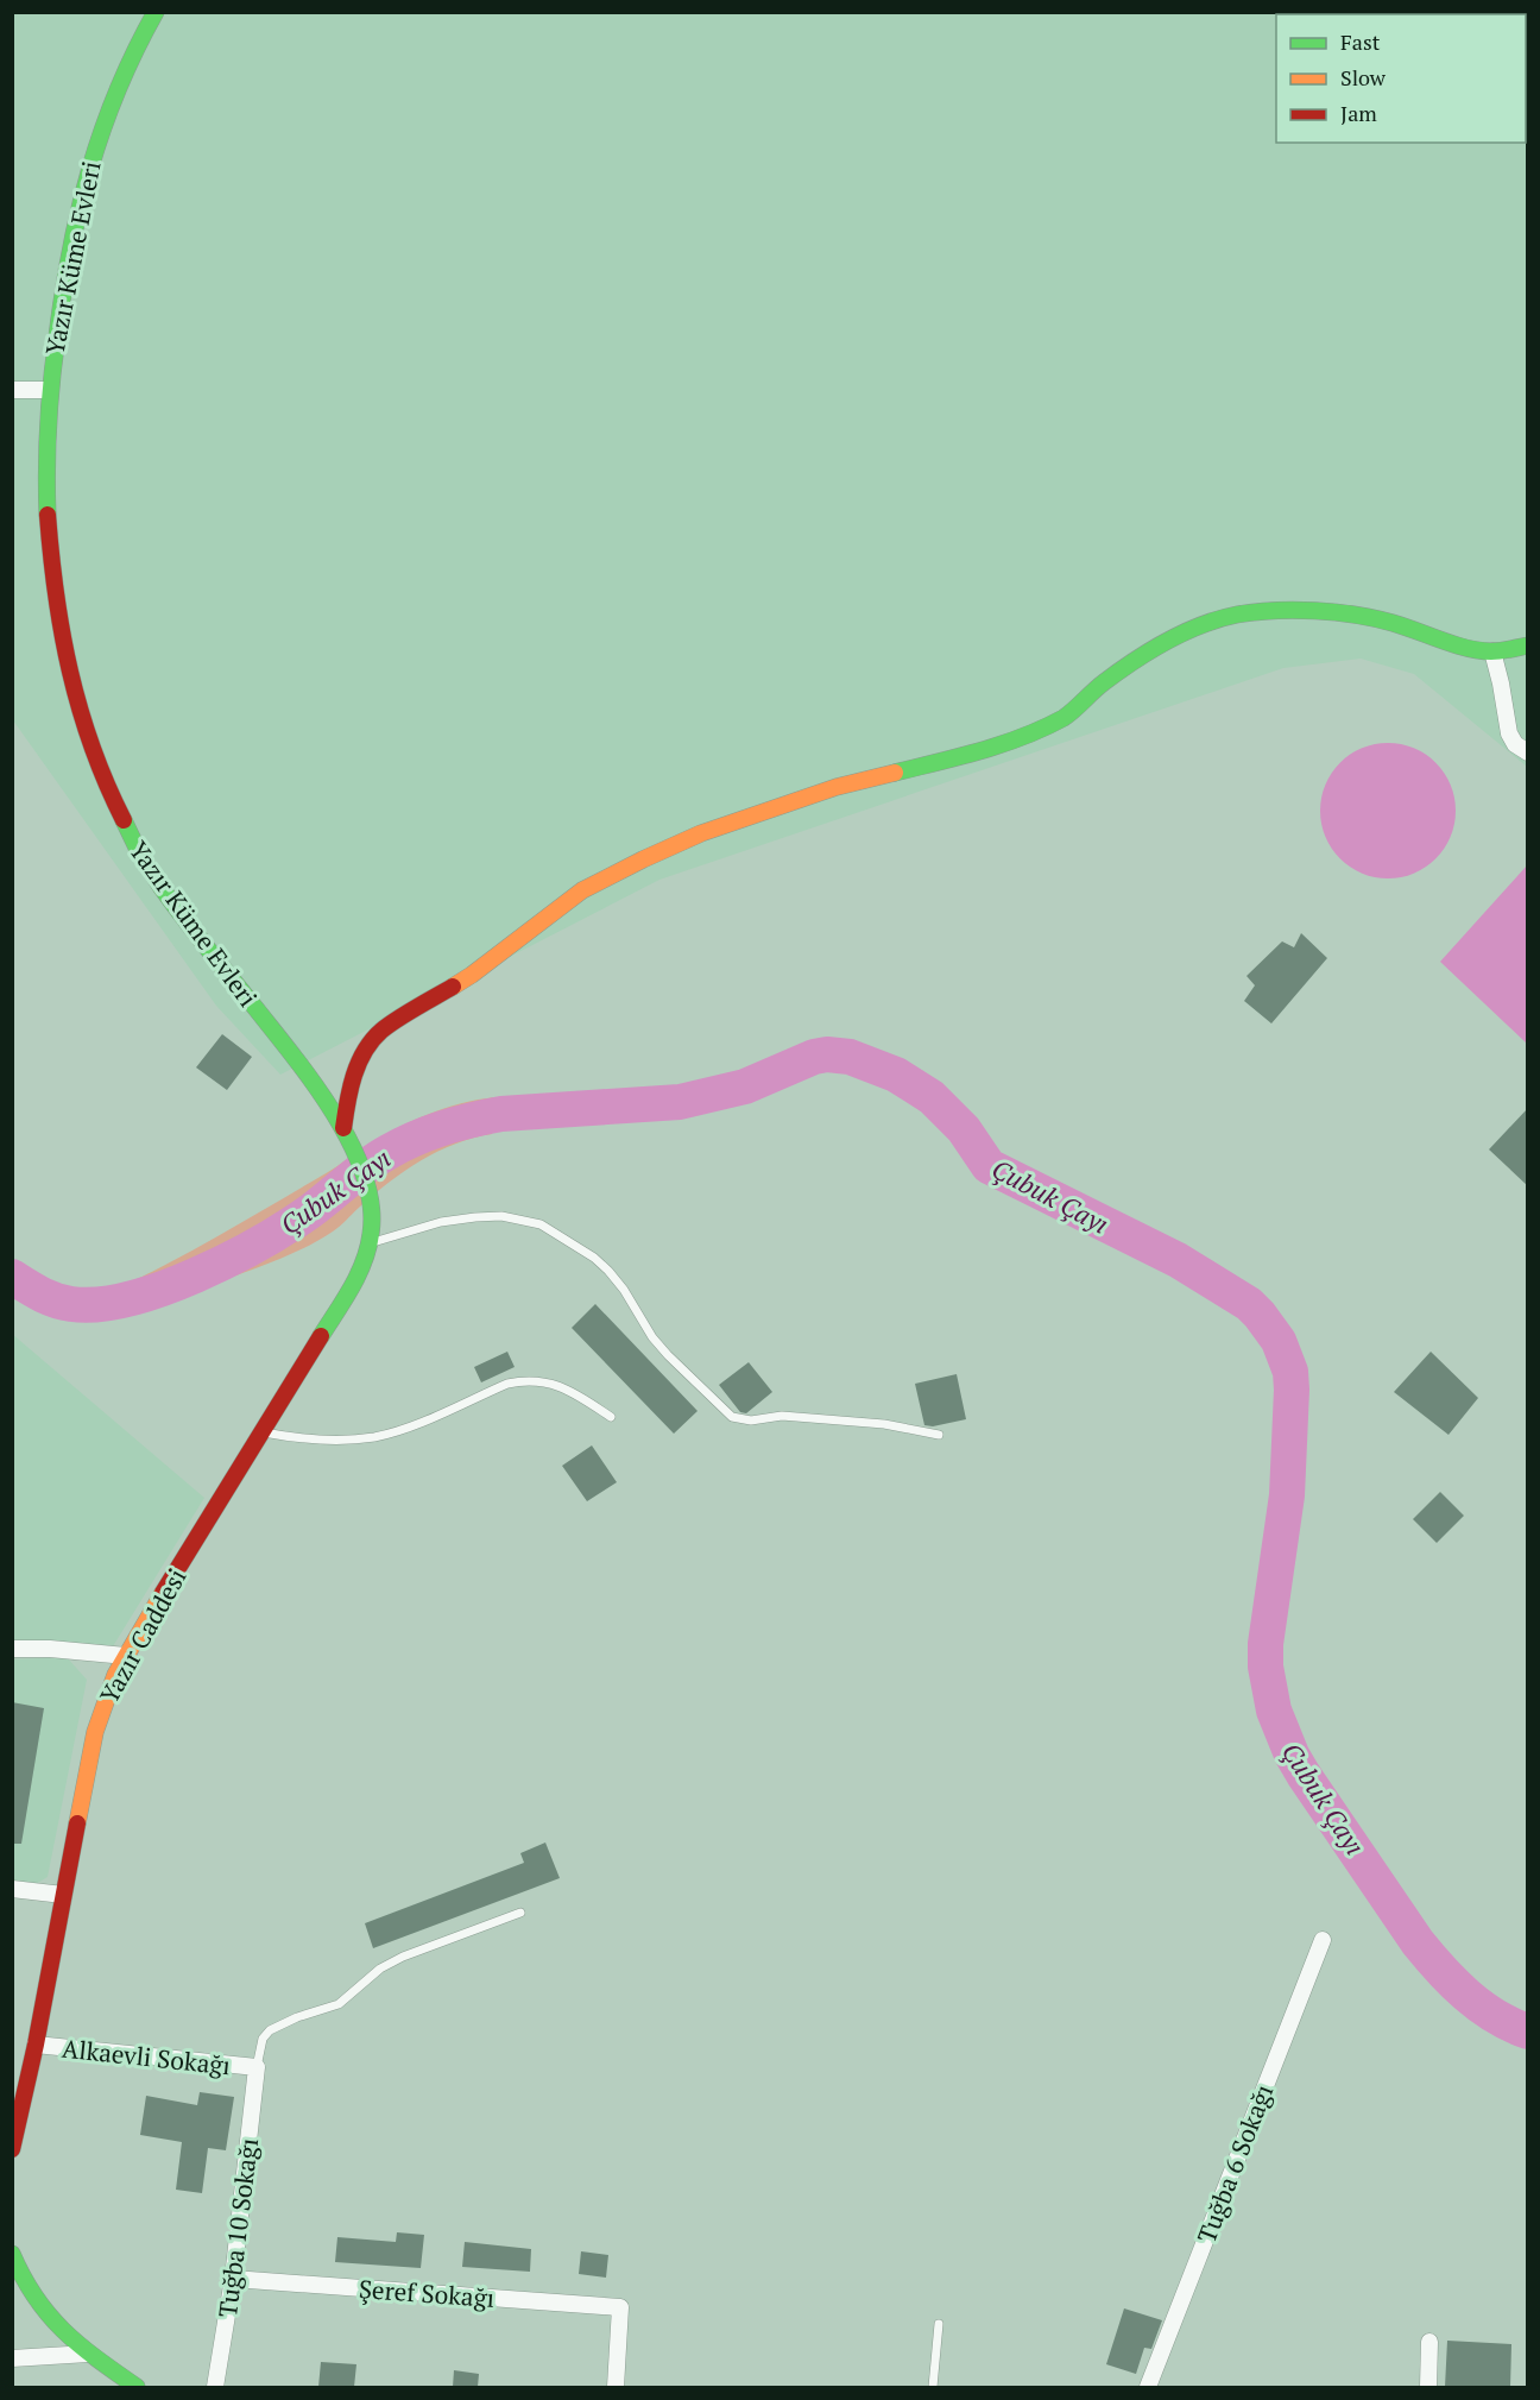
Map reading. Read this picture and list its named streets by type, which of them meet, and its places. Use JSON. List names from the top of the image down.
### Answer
{
  "streets": {
    "street": [
      "Yazır Küme Evleri",
      "Yazır Caddesi",
      "Alkaevli Sokağı",
      "Tuğba 6 Sokağı",
      "Tuğba 10 Sokağı",
      "Şeref Sokağı"
    ]
  },
  "crossings": [
    ["Yazır Küme Evleri", "Yazır Caddesi"],
    ["Yazır Caddesi", "Alkaevli Sokağı"],
    ["Alkaevli Sokağı", "Tuğba 10 Sokağı"],
    ["Tuğba 10 Sokağı", "Şeref Sokağı"]
  ],
  "water": ["Çubuk Çayı"],
  "legend": ["Fast", "Slow", "Jam"]
}
